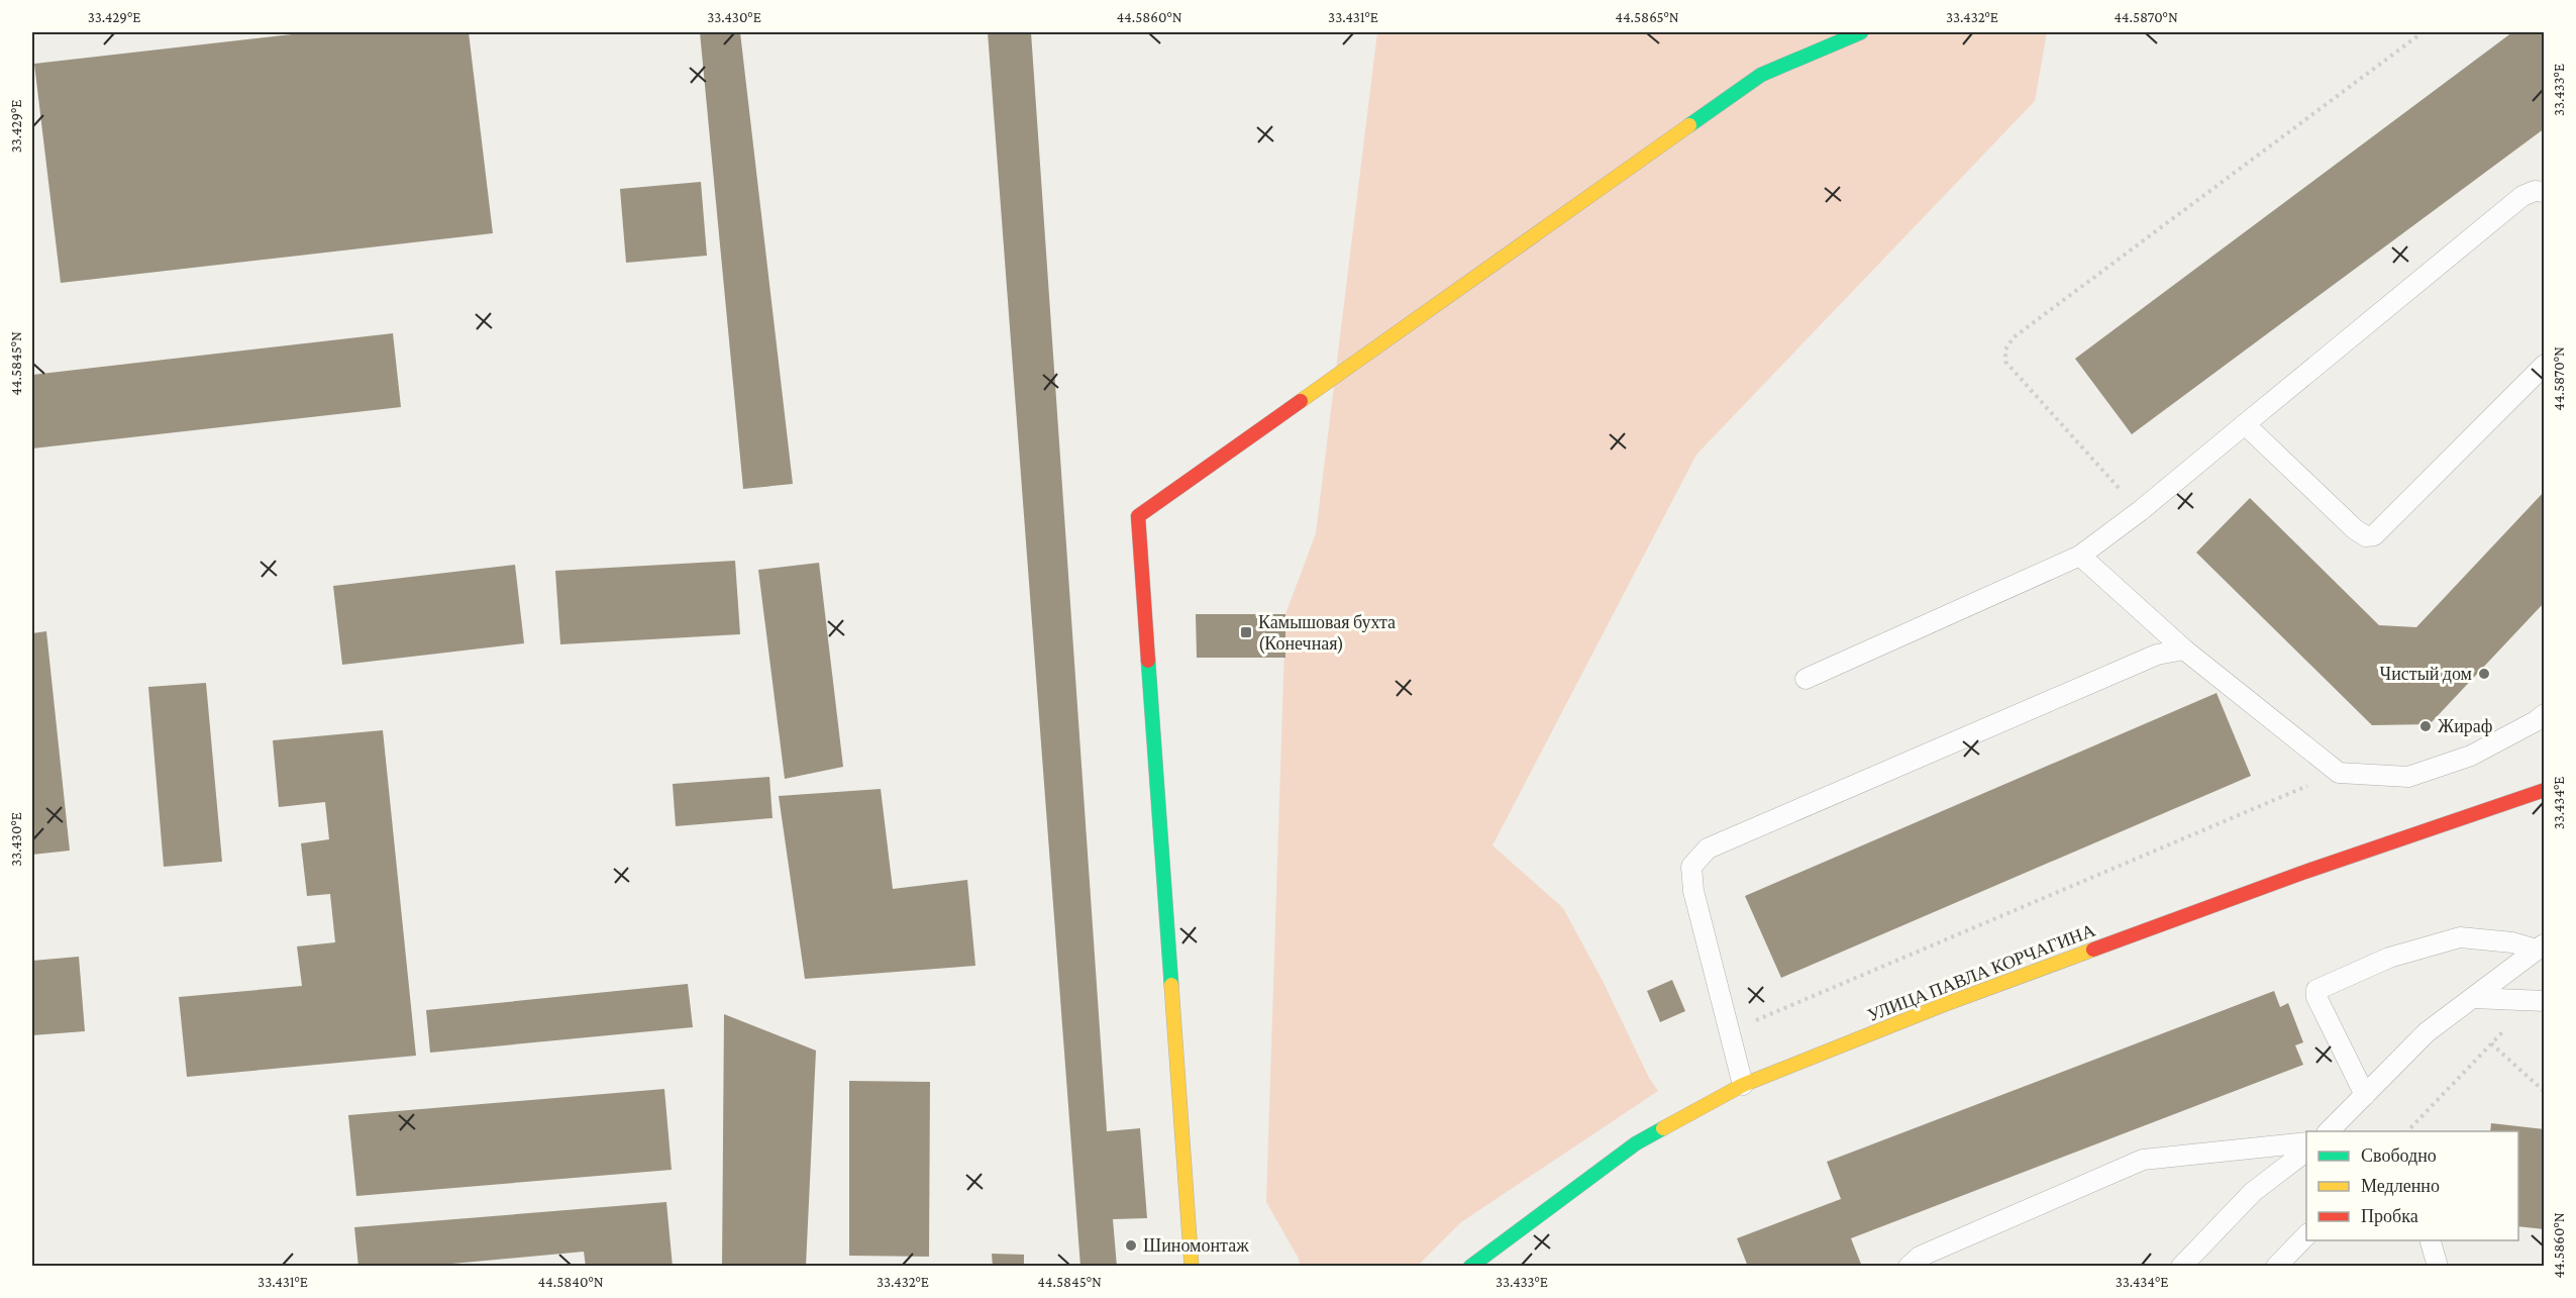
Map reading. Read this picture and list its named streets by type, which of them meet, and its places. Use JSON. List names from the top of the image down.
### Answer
{
  "streets": {
    "street": ["УЛИЦА ПАВЛА КОРЧАГИНА"]
  },
  "places": {
    "transit": ["Камышовая бухта (Конечная)"],
    "other": ["Чистый дом", "Жираф", "Шиномонтаж"]
  },
  "legend": ["Свободно", "Медленно", "Пробка"],
  "coordinates": [
    "33.429°E",
    "33.430°E",
    "44.5860°N",
    "33.431°E",
    "44.5865°N",
    "33.432°E",
    "44.5870°N",
    "33.433°E",
    "44.5845°N",
    "33.434°E",
    "44.5840°N"
  ]
}
